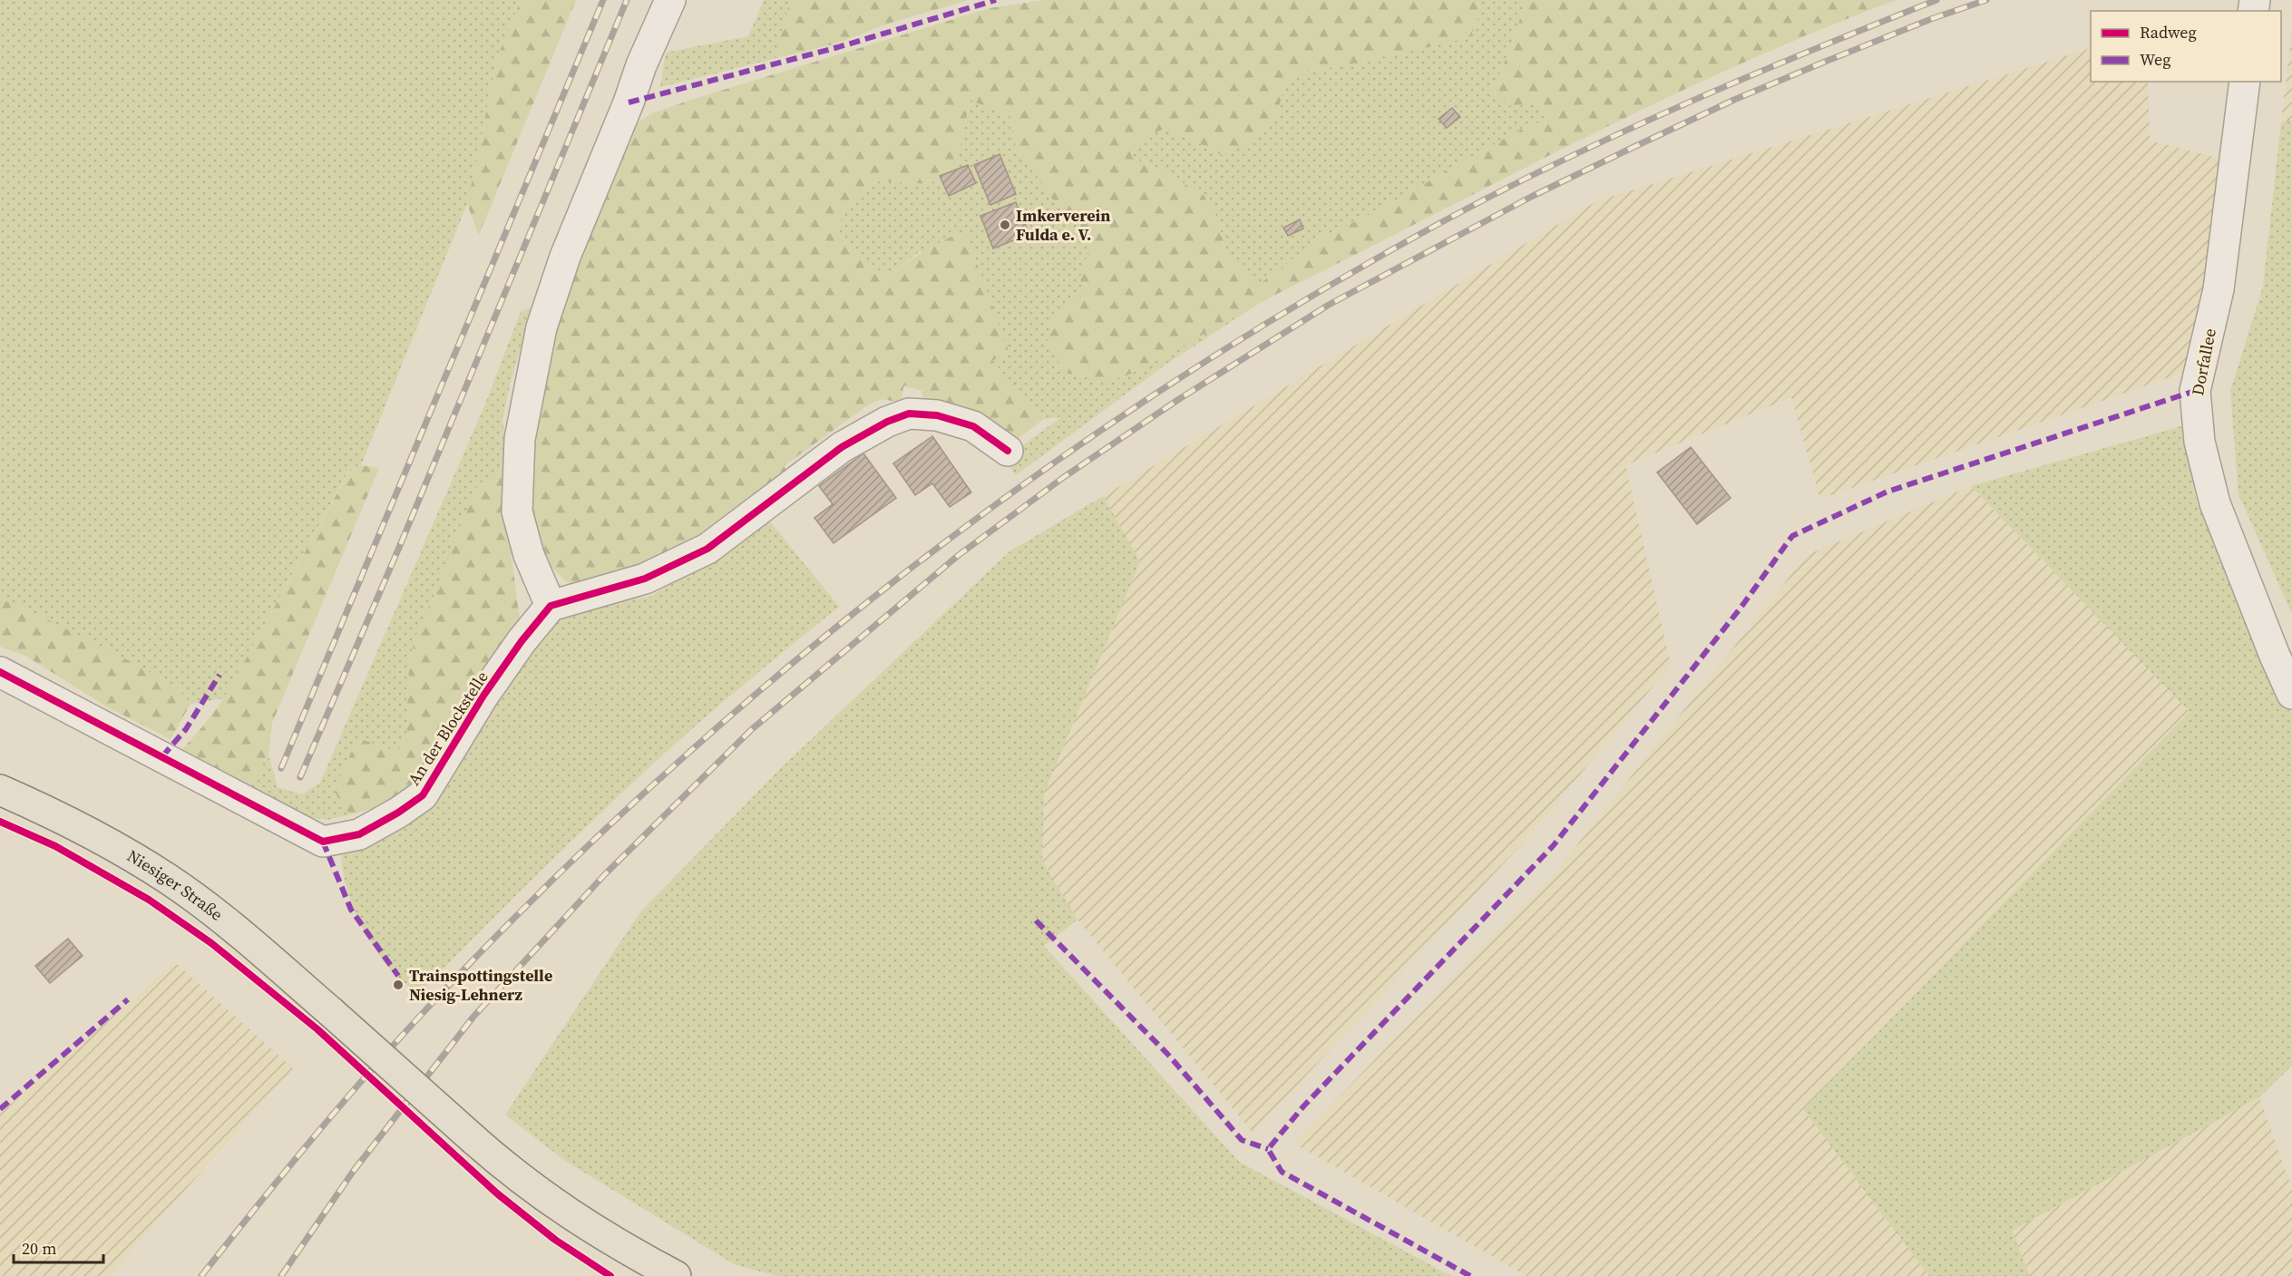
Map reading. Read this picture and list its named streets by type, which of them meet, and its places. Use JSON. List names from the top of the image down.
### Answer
{
  "streets": {
    "main road": ["Niesiger Straße"],
    "street": ["Dorfallee", "An der Blockstelle"]
  },
  "places": ["Imkerverein Fulda e. V.", "Trainspottingstelle Niesig-Lehnerz"],
  "legend": ["Radweg", "Weg"],
  "scale_bar": "20 m"
}
